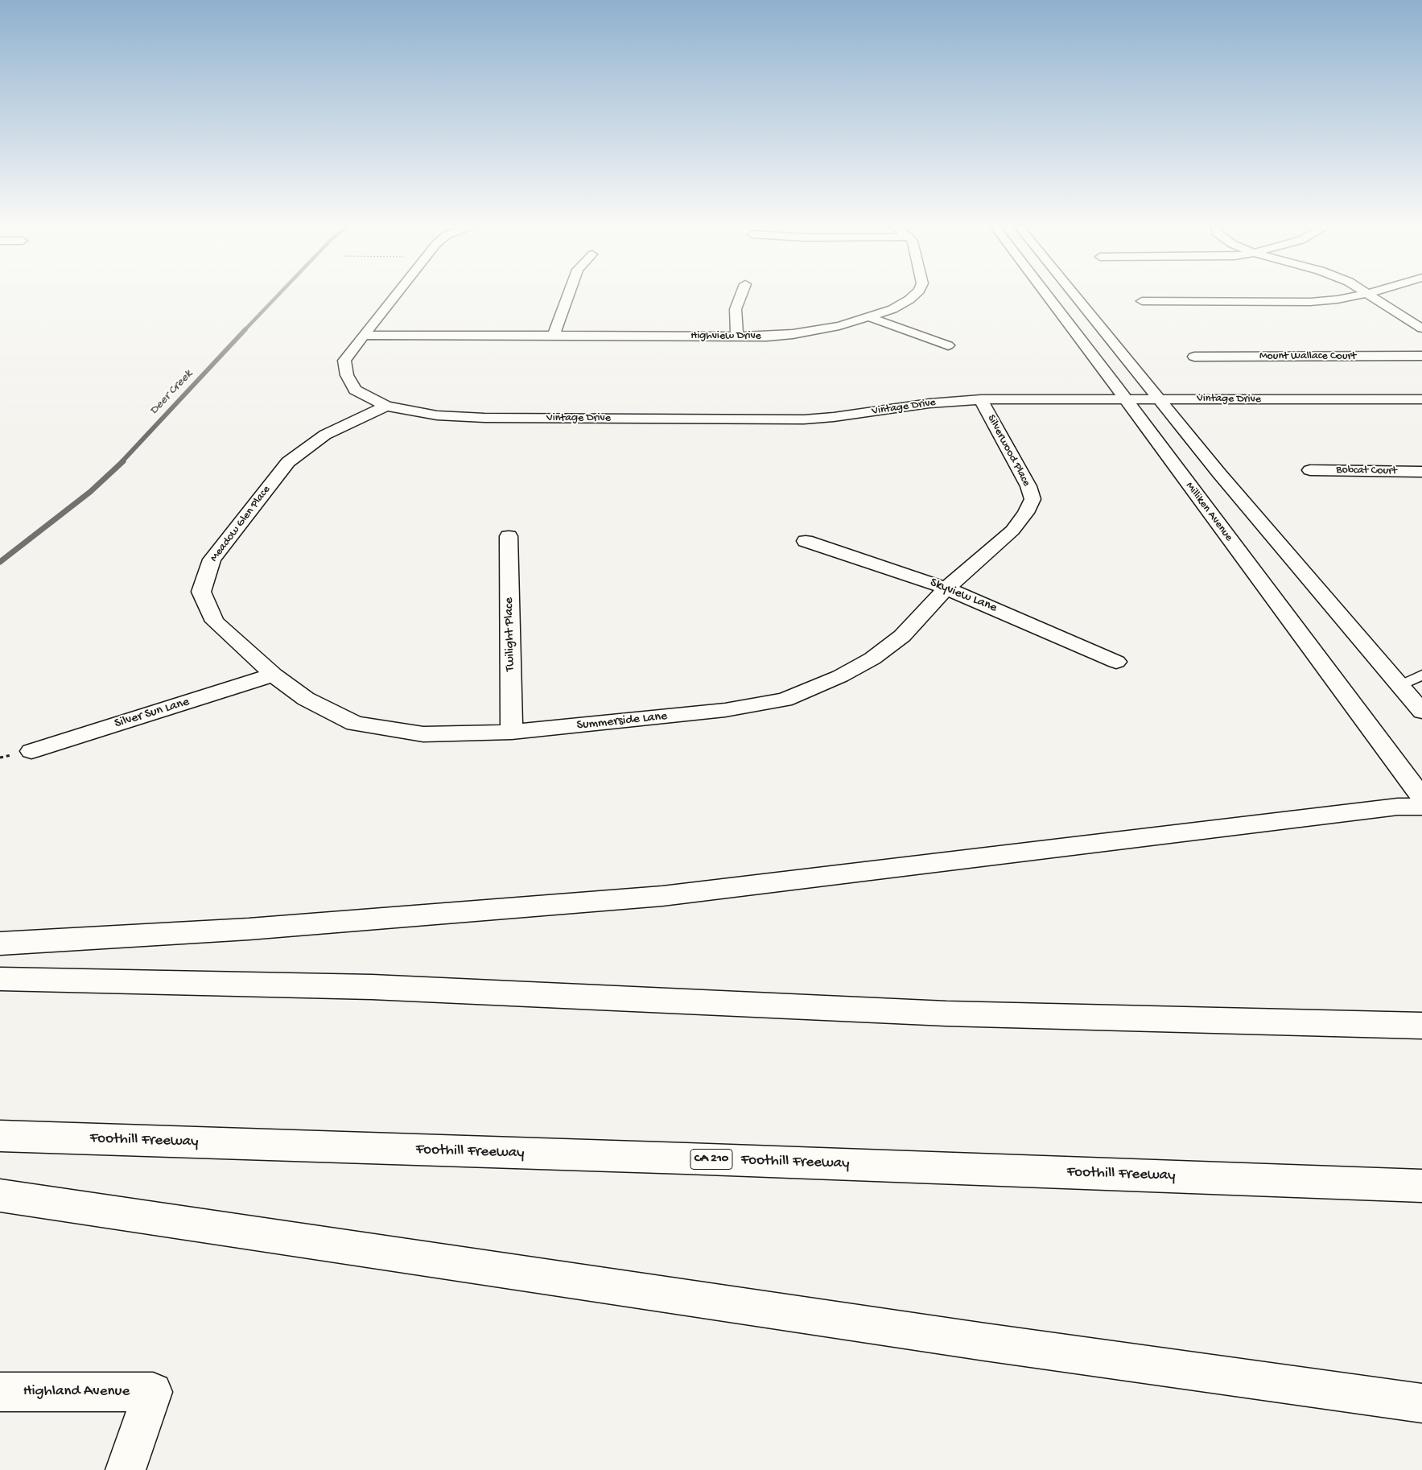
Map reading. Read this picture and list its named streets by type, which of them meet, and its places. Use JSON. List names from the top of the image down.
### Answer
{
  "streets": {
    "main road": [
      "Highview Drive",
      "Mount Wallace Court",
      "Vintage Drive",
      "Silverwood Place",
      "Bobcat Court",
      "Milliken Avenue",
      "Meadow Glen Place",
      "Skyview Lane",
      "Twilight Place",
      "Silver Sun Lane",
      "Summerside Lane",
      "Foothill Freeway",
      "CA 210",
      "Highland Avenue"
    ]
  },
  "crossings": [
    ["Highview Drive", "Vintage Drive"],
    ["Vintage Drive", "Silverwood Place"],
    ["Vintage Drive", "Milliken Avenue"],
    ["Vintage Drive", "Meadow Glen Place"],
    ["Silverwood Place", "Skyview Lane"],
    ["Silverwood Place", "Summerside Lane"],
    ["Meadow Glen Place", "Silver Sun Lane"],
    ["Meadow Glen Place", "Summerside Lane"],
    ["Skyview Lane", "Summerside Lane"],
    ["Twilight Place", "Summerside Lane"],
    ["Silver Sun Lane", "Summerside Lane"]
  ],
  "water": ["Deer Creek"]
}
